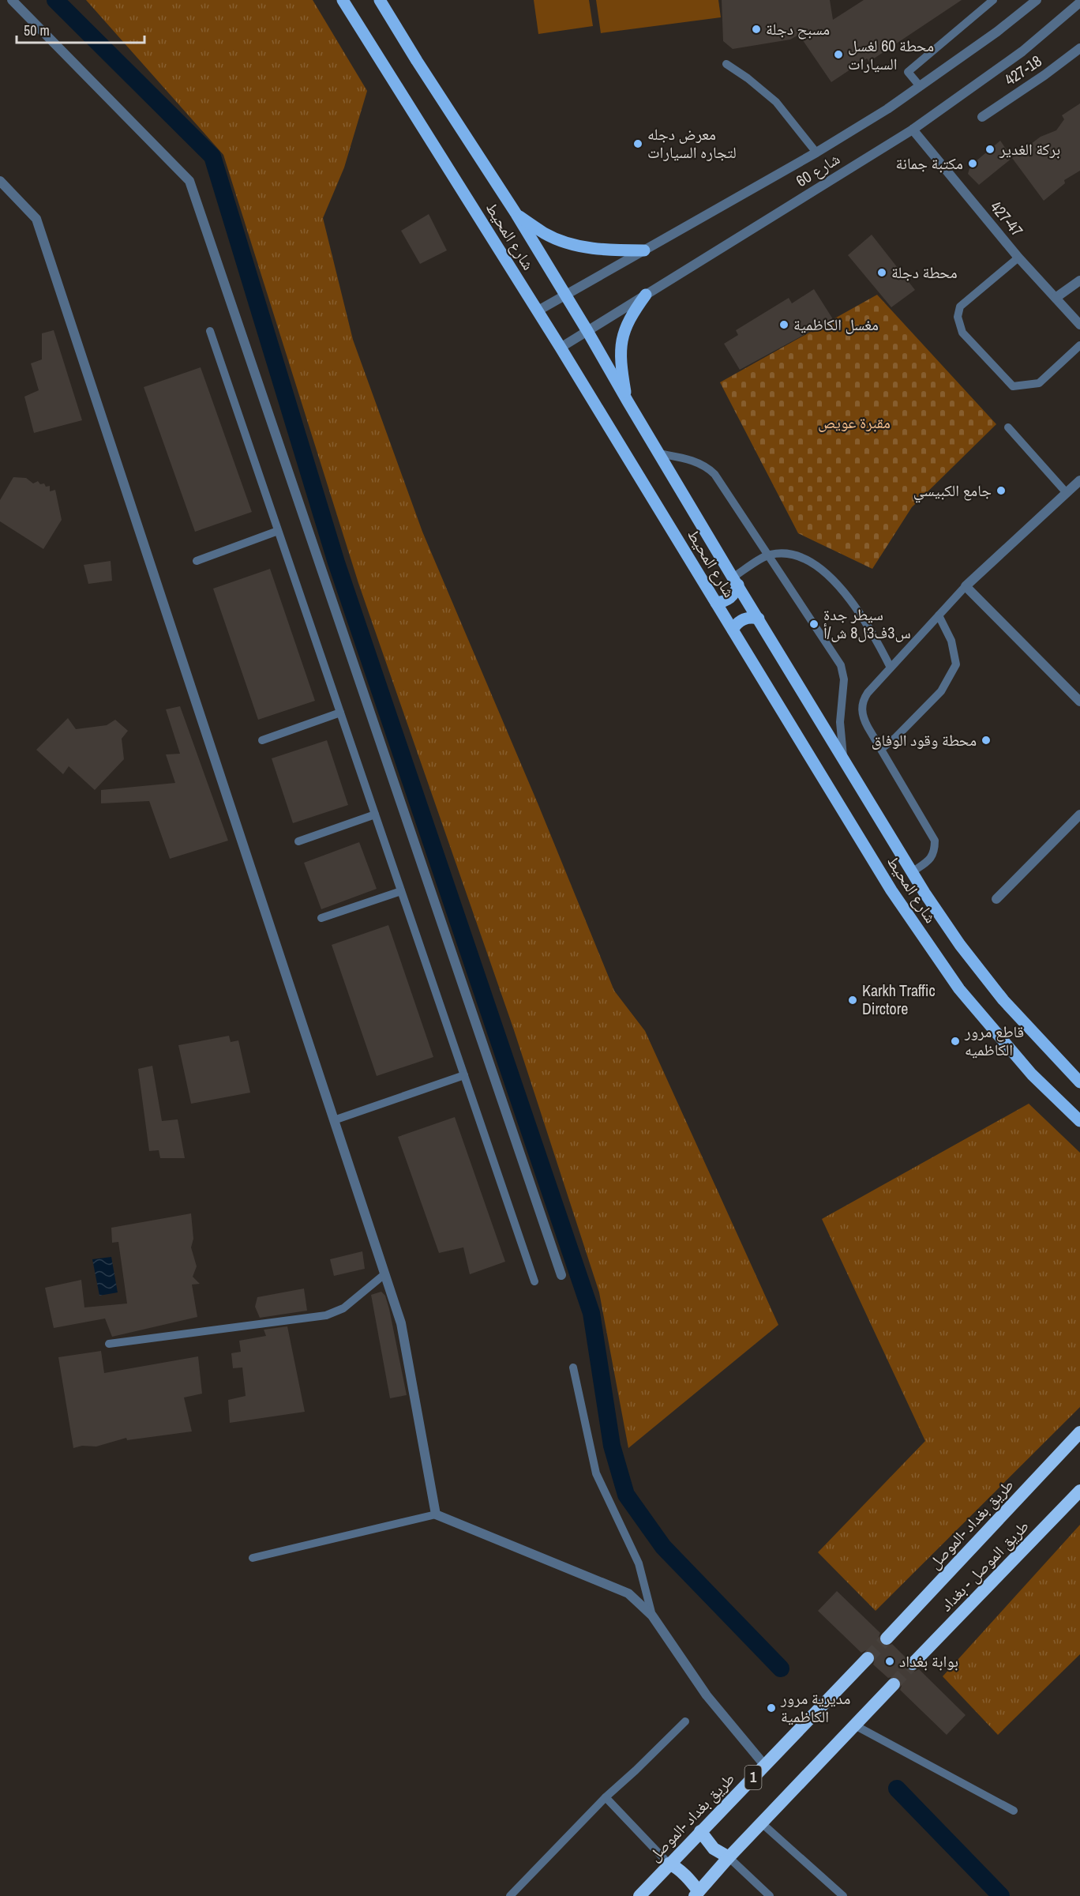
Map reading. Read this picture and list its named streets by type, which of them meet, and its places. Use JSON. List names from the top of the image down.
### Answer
{
  "streets": {
    "highway": ["طريق بغداد -الموصل", "طريق الموصل - بغداد", "1"],
    "main road": ["شارع المحيط"],
    "street": ["427-18", "شارع 60", "427-47"]
  },
  "crossings": [
    ["شارع 60", "427-47"],
    ["شارع 60", "شارع المحيط"]
  ],
  "parks": ["مقبرة عويص"],
  "places": [
    "مسبح دجلة",
    "محطة 60 لغسل السيارات",
    "معرض دجله لتجاره السيارات",
    "بركة الغدير",
    "مكتبة جمانة",
    "محطة دجلة",
    "مغسل الكاظمية",
    "جامع الكبيسي",
    "سيطر جدة س3ف3ل8 ش/أ",
    "محطة وقود الوفاق",
    "Karkh Traffic Dirctore",
    "قاطع مرور الكاظميه",
    "بوابة بغداد",
    "مديرية مرور الكاظمية"
  ],
  "scale_bar": "50 m"
}
